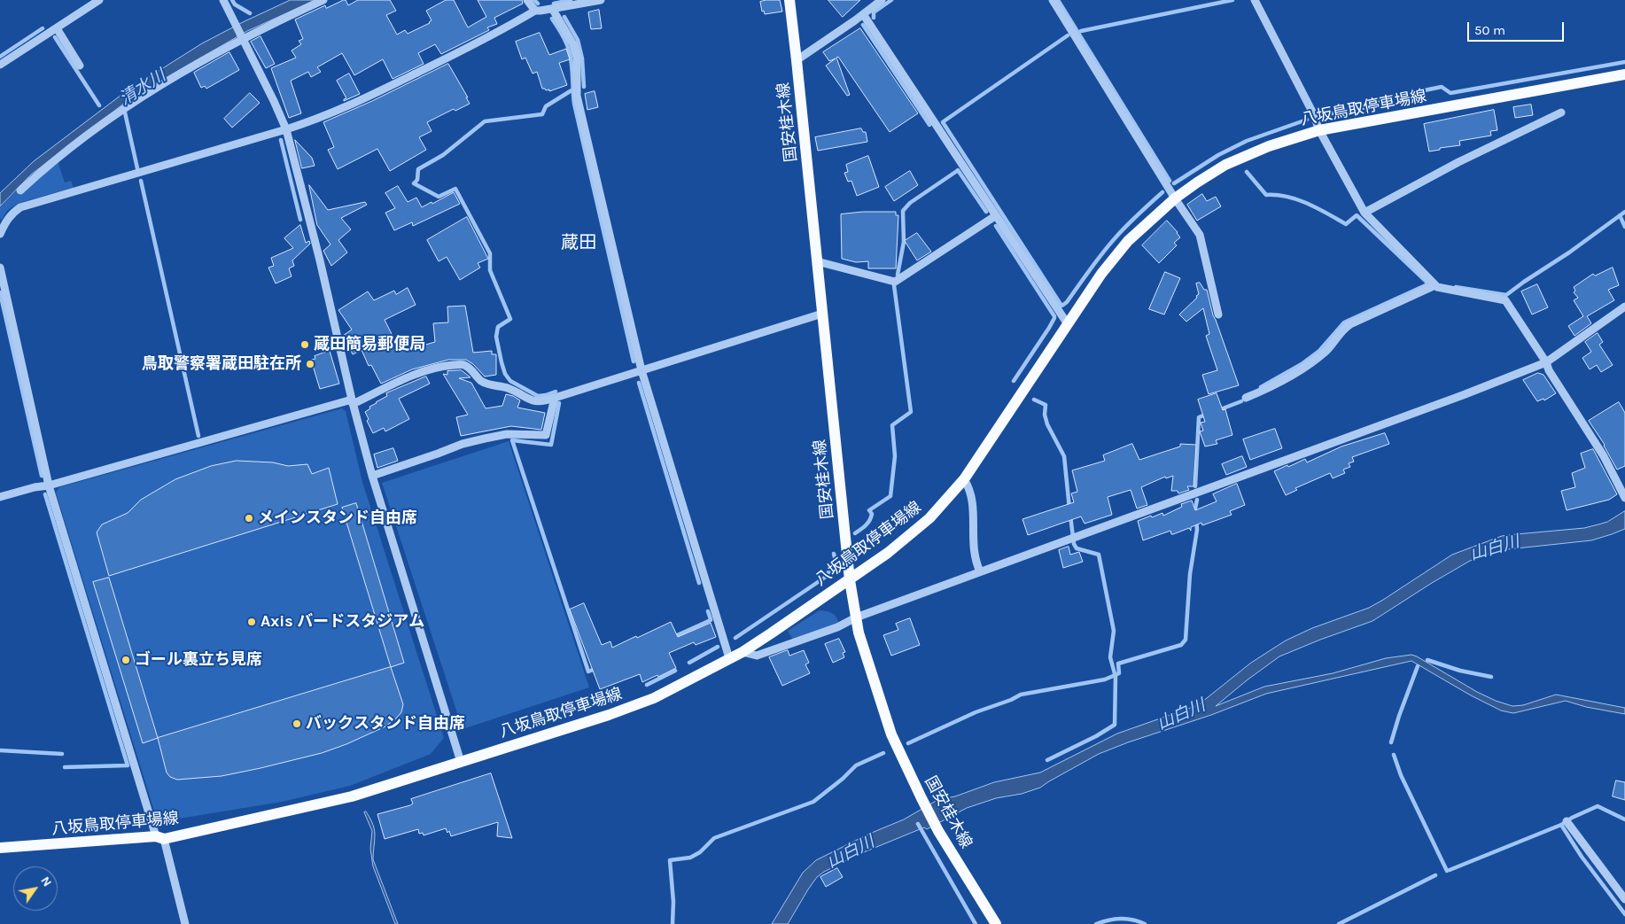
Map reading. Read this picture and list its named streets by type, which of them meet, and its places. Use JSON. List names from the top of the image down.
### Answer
{
  "streets": {
    "main road": ["八坂鳥取停車場線", "国安桂木線"]
  },
  "crossings": [
    ["八坂鳥取停車場線", "国安桂木線"]
  ],
  "districts": ["蔵田"],
  "water": ["清水川", "山白川"],
  "places": [
    "蔵田簡易郵便局",
    "鳥取警察署蔵田駐在所",
    "メインスタンド自由席",
    "Axis バードスタジアム",
    "ゴール裏立ち見席",
    "バックスタンド自由席"
  ],
  "scale_bar": "50 m",
  "north": "top right"
}
